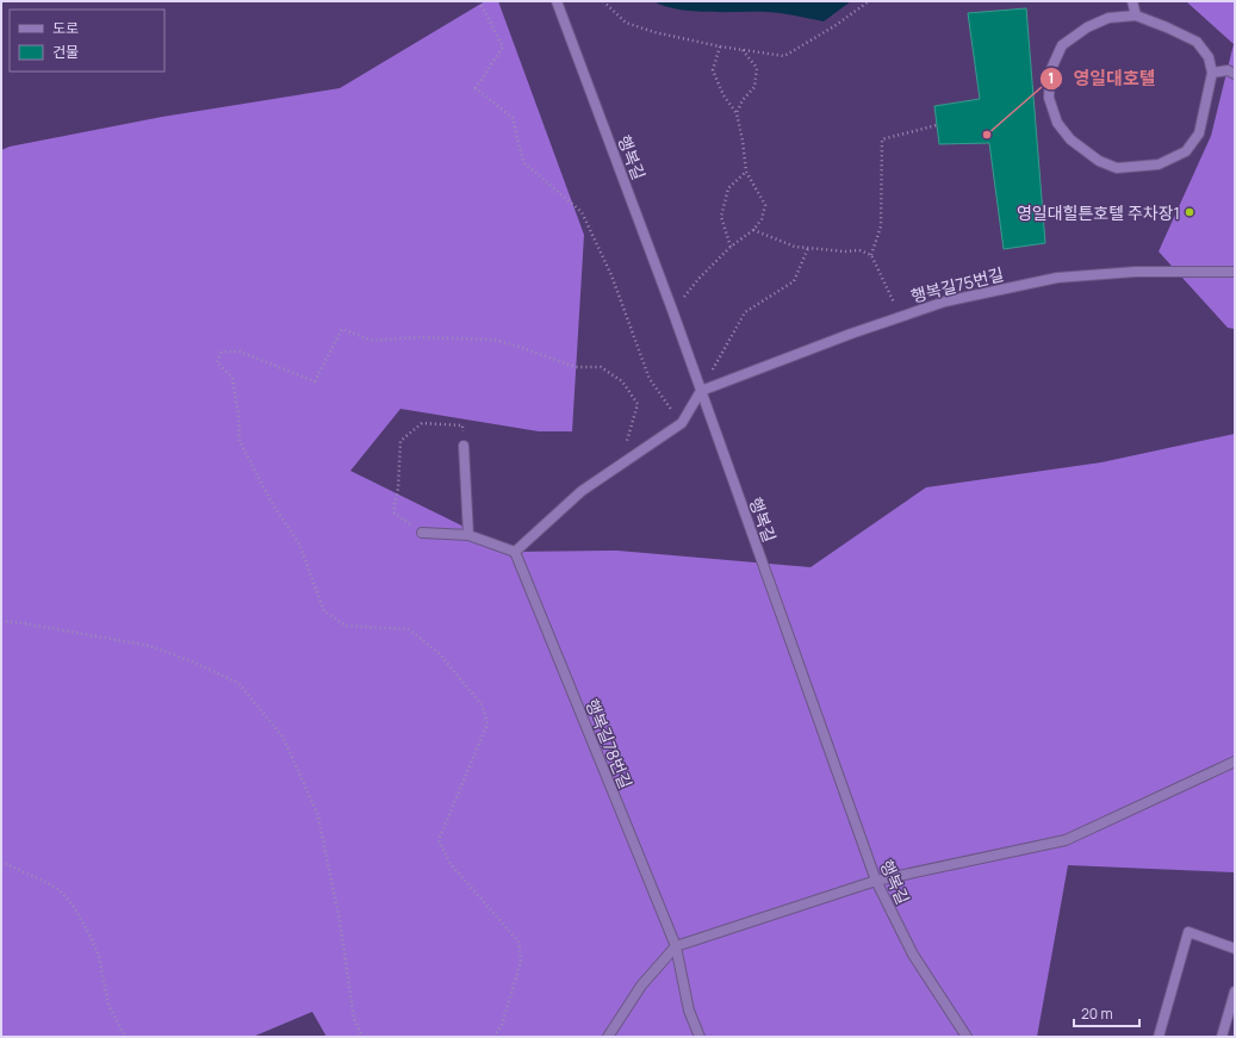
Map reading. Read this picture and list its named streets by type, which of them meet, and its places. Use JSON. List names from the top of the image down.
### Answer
{
  "streets": {
    "street": ["행복길", "행복길75번길", "행복길78번길"]
  },
  "crossings": [
    ["행복길", "행복길75번길"]
  ],
  "places": ["영일대호텔", "영일대힐튼호텔 주차장1"],
  "legend": ["도로", "건물"],
  "scale_bar": "20 m"
}
